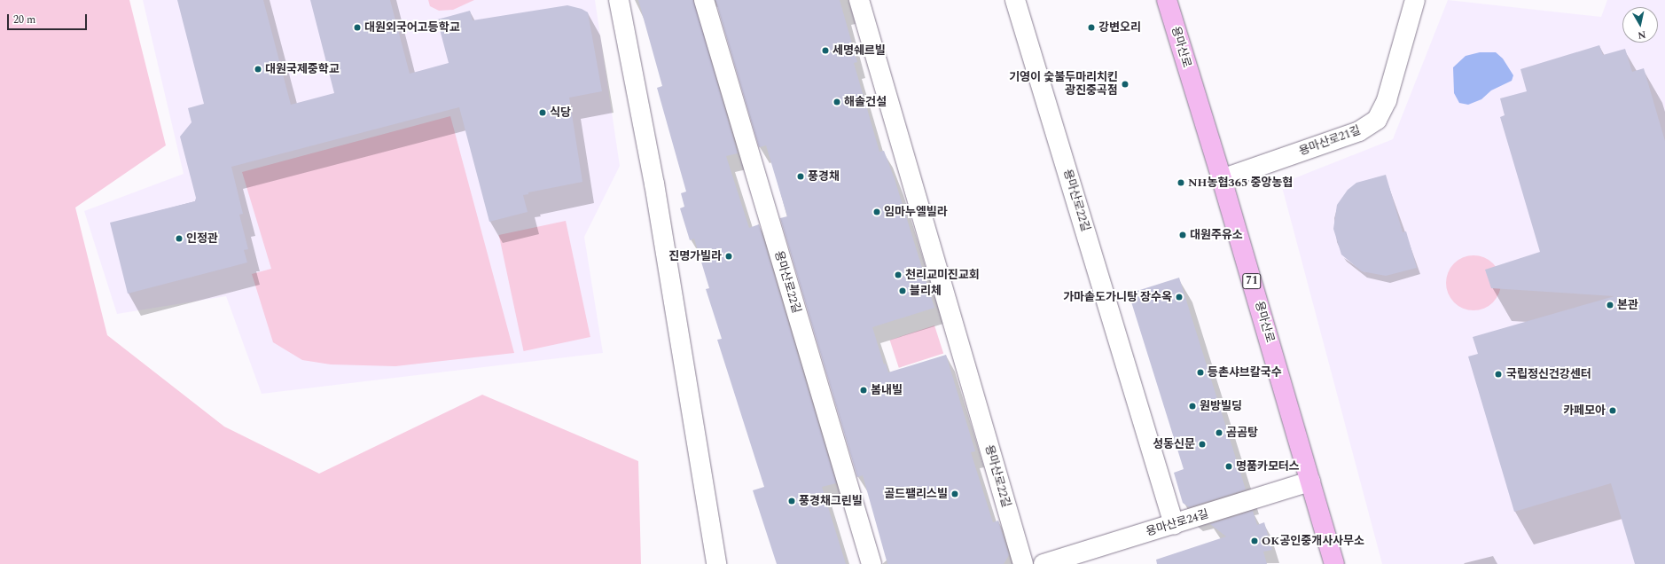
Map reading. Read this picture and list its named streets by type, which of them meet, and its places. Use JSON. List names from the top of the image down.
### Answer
{
  "streets": {
    "main road": ["용마산로", "71"],
    "street": ["용마산로21길", "용마산로22길", "용마산로24길"]
  },
  "crossings": [
    ["용마산로", "용마산로21길"],
    ["용마산로", "용마산로24길"],
    ["용마산로22길", "용마산로24길"]
  ],
  "places": [
    "대원외국어고등학교",
    "강변오리",
    "세명쉐르빌",
    "대원국제중학교",
    "기영이 숯불두마리치킨 광진중곡점",
    "해솔건설",
    "식당",
    "풍경채",
    "NH농협365 중앙농협",
    "임마누엘빌라",
    "대원주유소",
    "인정관",
    "진명가빌라",
    "천리교미진교회",
    "블리체",
    "가마솥도가니탕 장수옥",
    "본관",
    "등촌샤브칼국수",
    "국립정신건강센터",
    "봄내빌",
    "원방빌딩",
    "카페모아",
    "곰곰탕",
    "성동신문",
    "명품카모터스",
    "골드팰리스빌",
    "풍경채그린빌",
    "OK공인중개사사무소"
  ],
  "scale_bar": "20 m",
  "north": "bottom"
}
